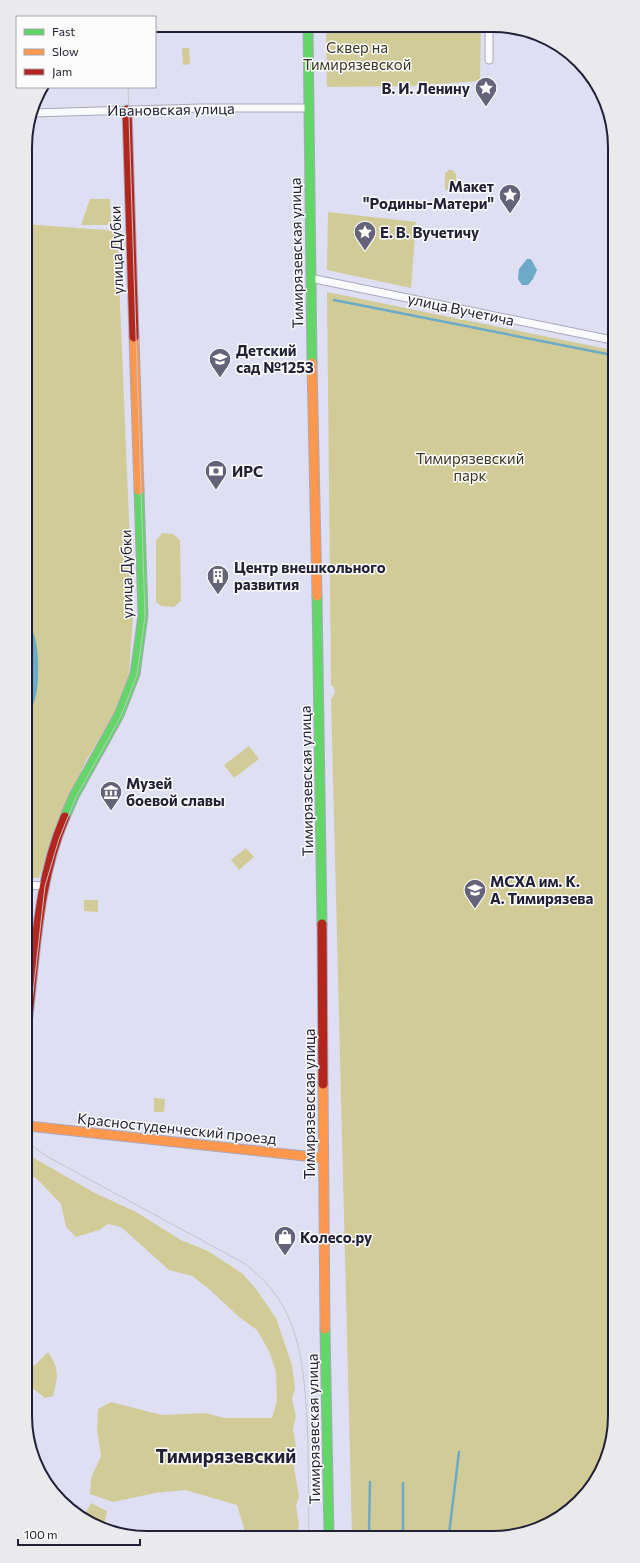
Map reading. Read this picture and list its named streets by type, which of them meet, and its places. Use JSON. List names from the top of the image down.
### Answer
{
  "streets": {
    "main road": ["улица Дубки", "Тимирязевская улица", "Красностуденческий проезд"],
    "street": ["Ивановская улица", "улица Вучетича"]
  },
  "crossings": [
    ["Ивановская улица", "улица Дубки"],
    ["Ивановская улица", "Тимирязевская улица"],
    ["Тимирязевская улица", "улица Вучетича"],
    ["Тимирязевская улица", "Красностуденческий проезд"]
  ],
  "districts": ["Тимирязевский"],
  "parks": ["Сквер на Тимирязевской", "Тимирязевский парк"],
  "places": {
    "place": ["В. И. Ленину", "Макет \"Родины-Матери\"", "Е. В. Вучетичу"],
    "school or university": ["Детский сад №1253", "МСХА им. К. А. Тимирязева"],
    "bank": ["ИРС"],
    "building": ["Центр внешкольного развития"],
    "museum": ["Музей боевой славы"],
    "shop": ["Колесо.ру"]
  },
  "legend": ["Fast", "Slow", "Jam"],
  "scale_bar": "100 m"
}
